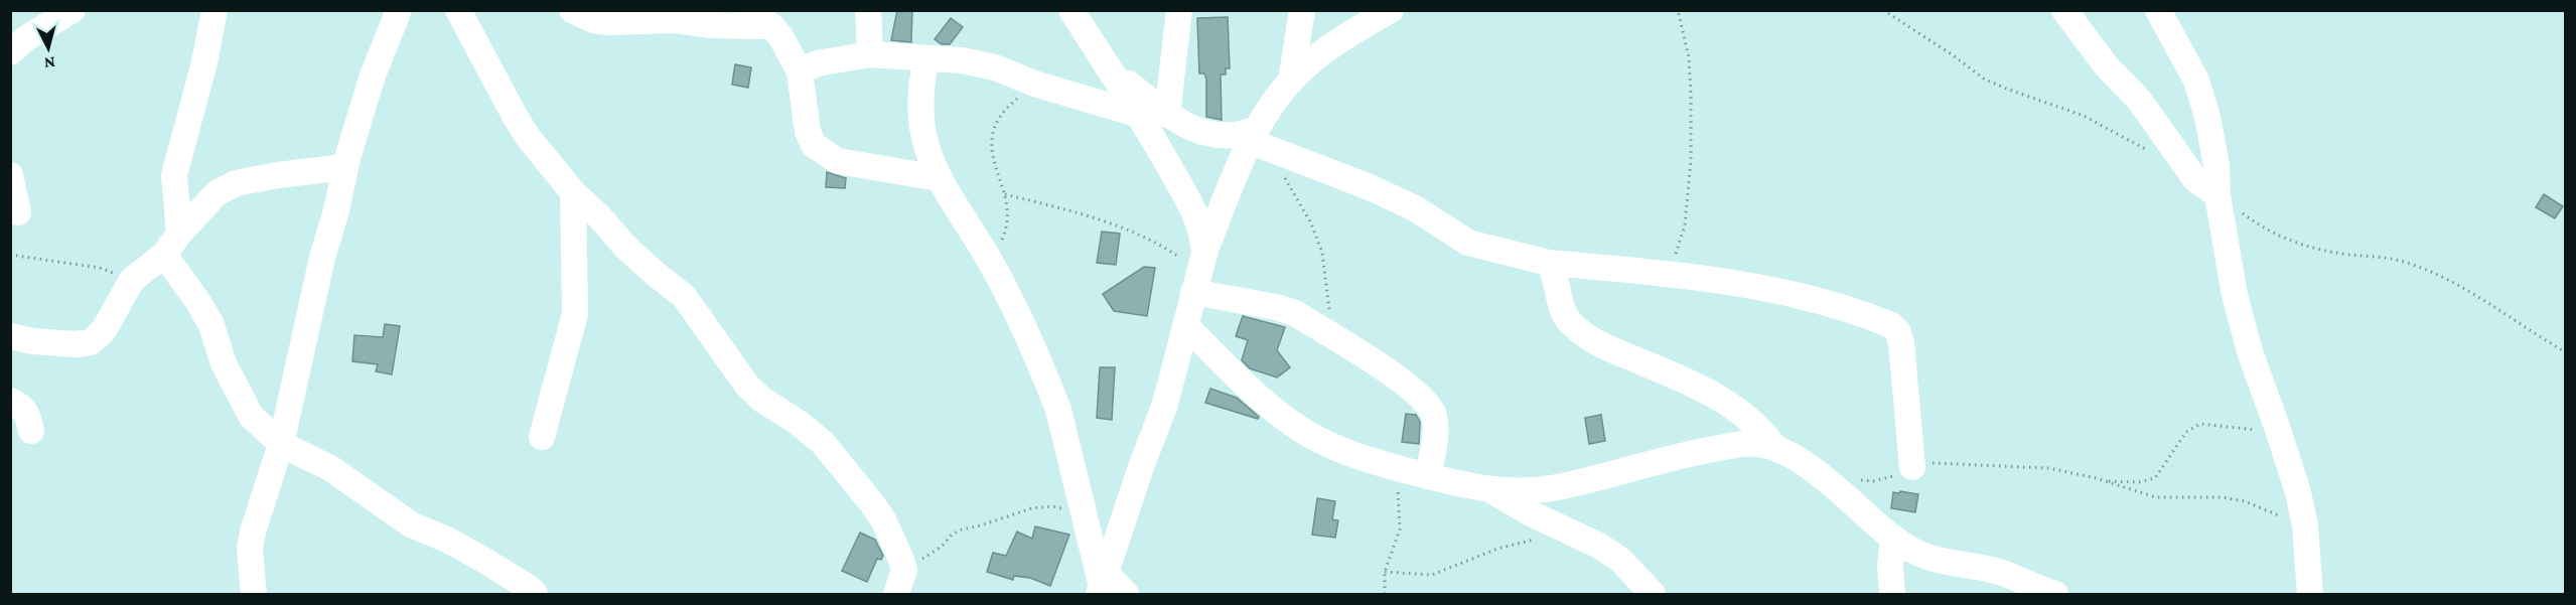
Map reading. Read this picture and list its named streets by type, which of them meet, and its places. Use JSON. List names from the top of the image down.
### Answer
{
  "north": "bottom"
}
